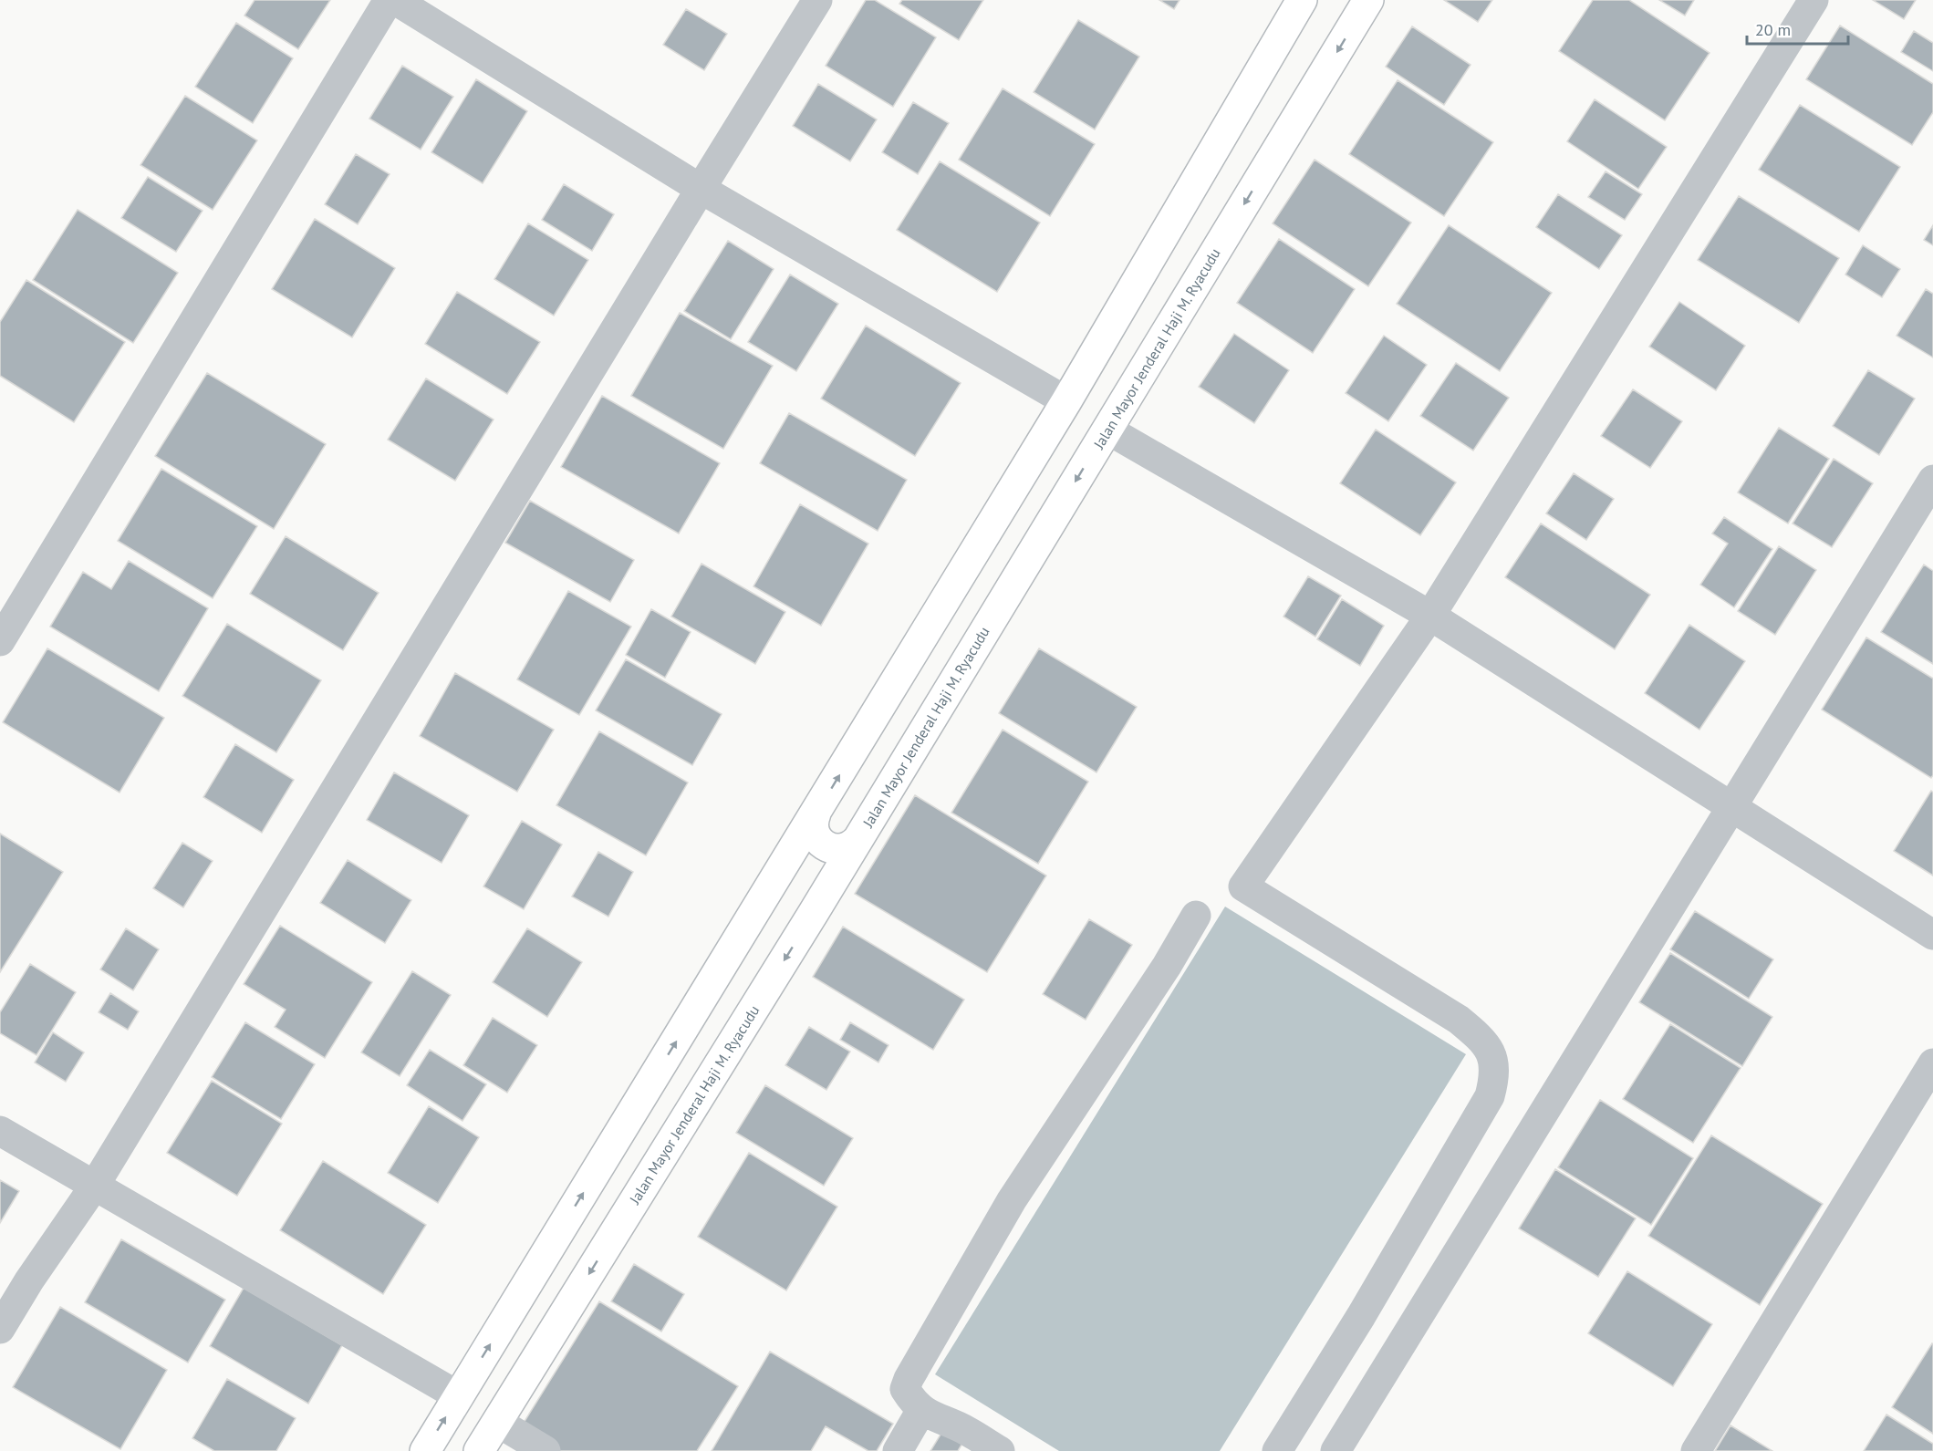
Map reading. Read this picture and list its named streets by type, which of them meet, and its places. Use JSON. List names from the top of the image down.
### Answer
{
  "streets": {
    "main road": ["Jalan Mayor Jenderal Haji M. Ryacudu"]
  },
  "scale_bar": "20 m"
}
